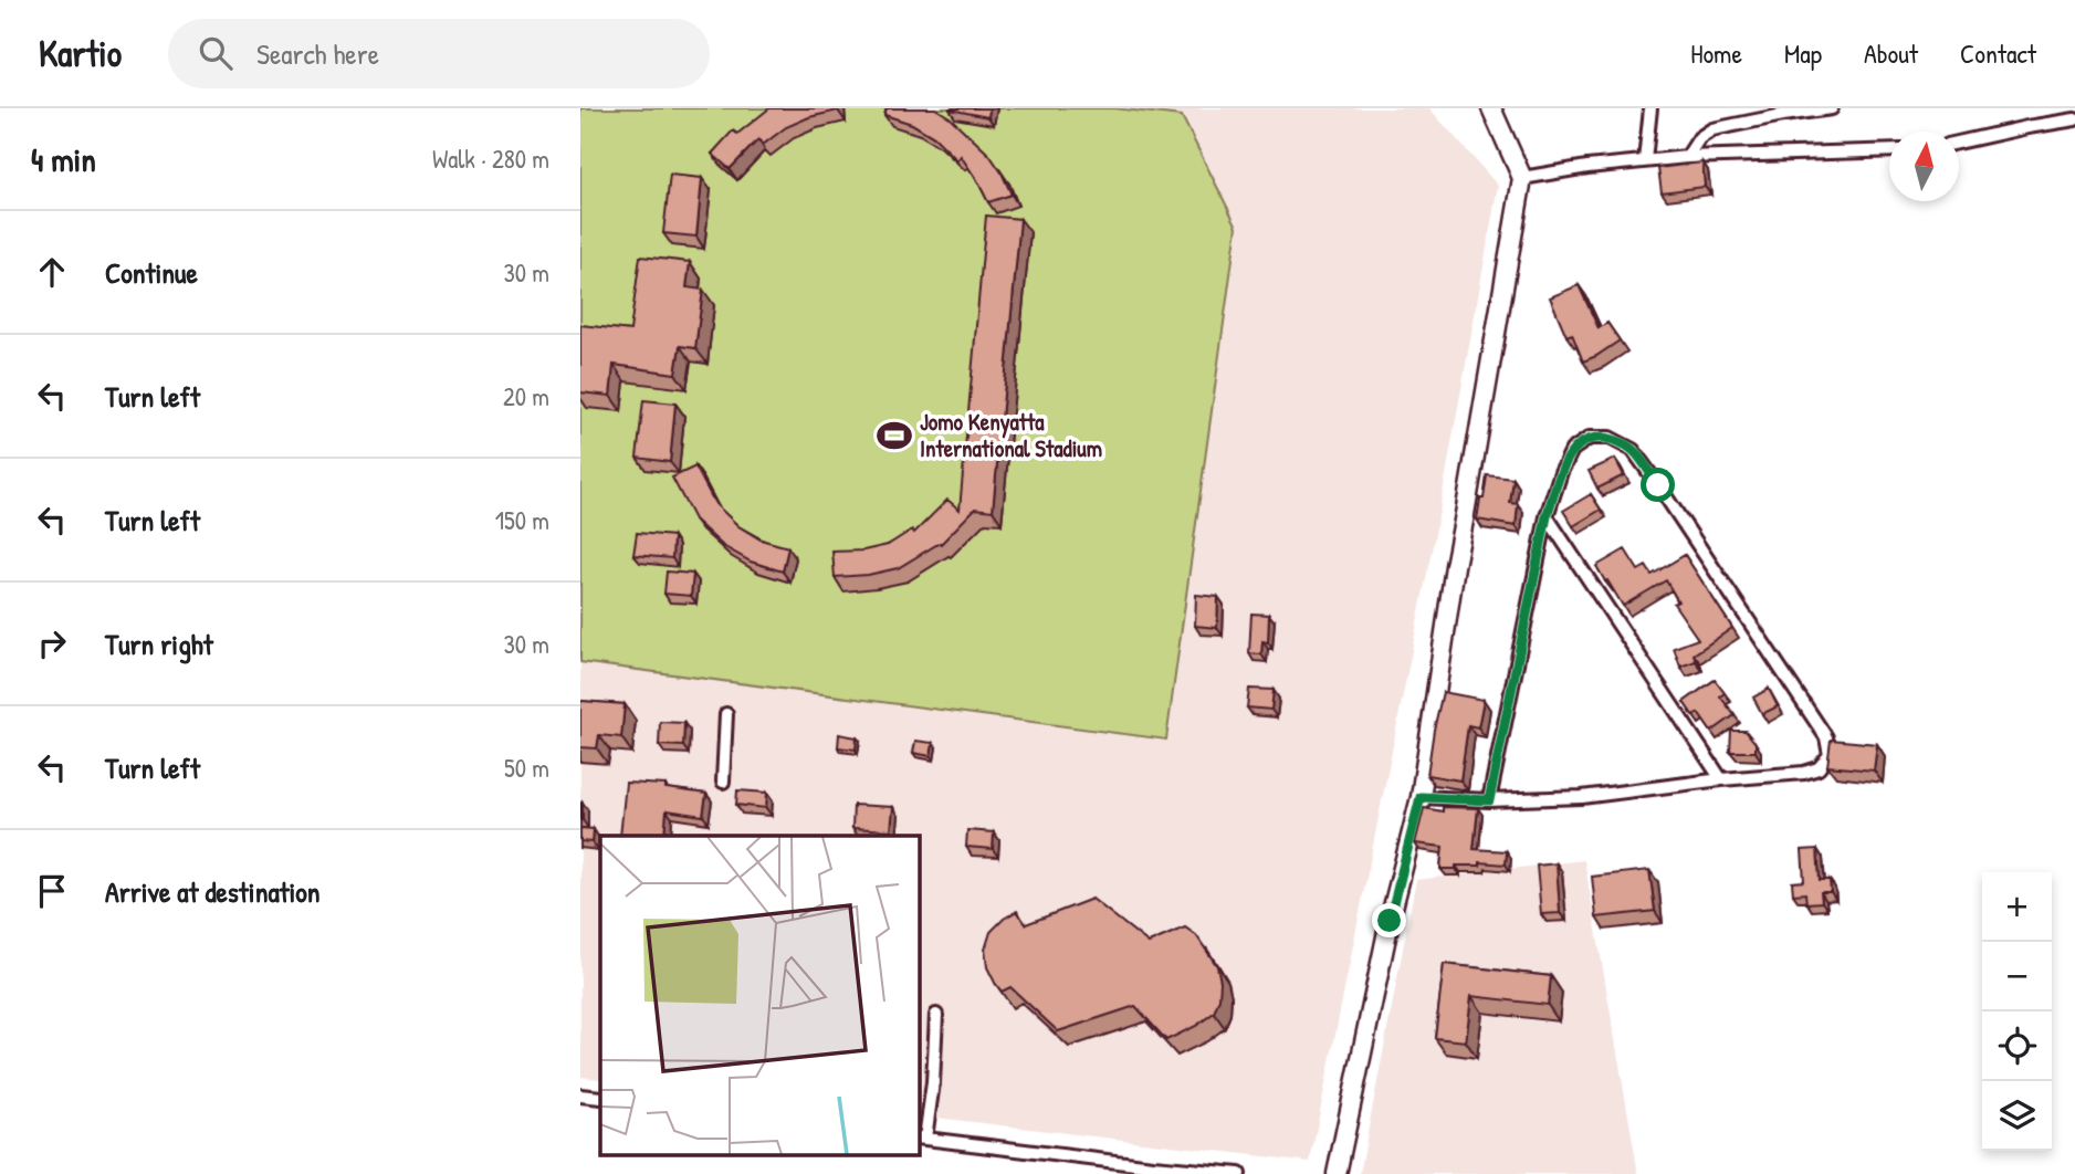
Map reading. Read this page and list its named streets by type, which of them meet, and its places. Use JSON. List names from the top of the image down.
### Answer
{
  "places": {
    "sports": ["Jomo Kenyatta International Stadium"]
  },
  "north": "top",
  "page": {
    "header": "Kartio",
    "search": "Search here",
    "nav": [
      "Home",
      "Map",
      "About",
      "Contact"
    ],
    "heading": ["4 min", "Walk · 280 m"],
    "list": [
      ["Continue", "30 m"],
      ["Turn left", "20 m"],
      ["Turn left", "150 m"],
      ["Turn right", "30 m"],
      ["Turn left", "50 m"],
      "Arrive at destination"
    ],
    "map_buttons": ["+", "−"]
  }
}
